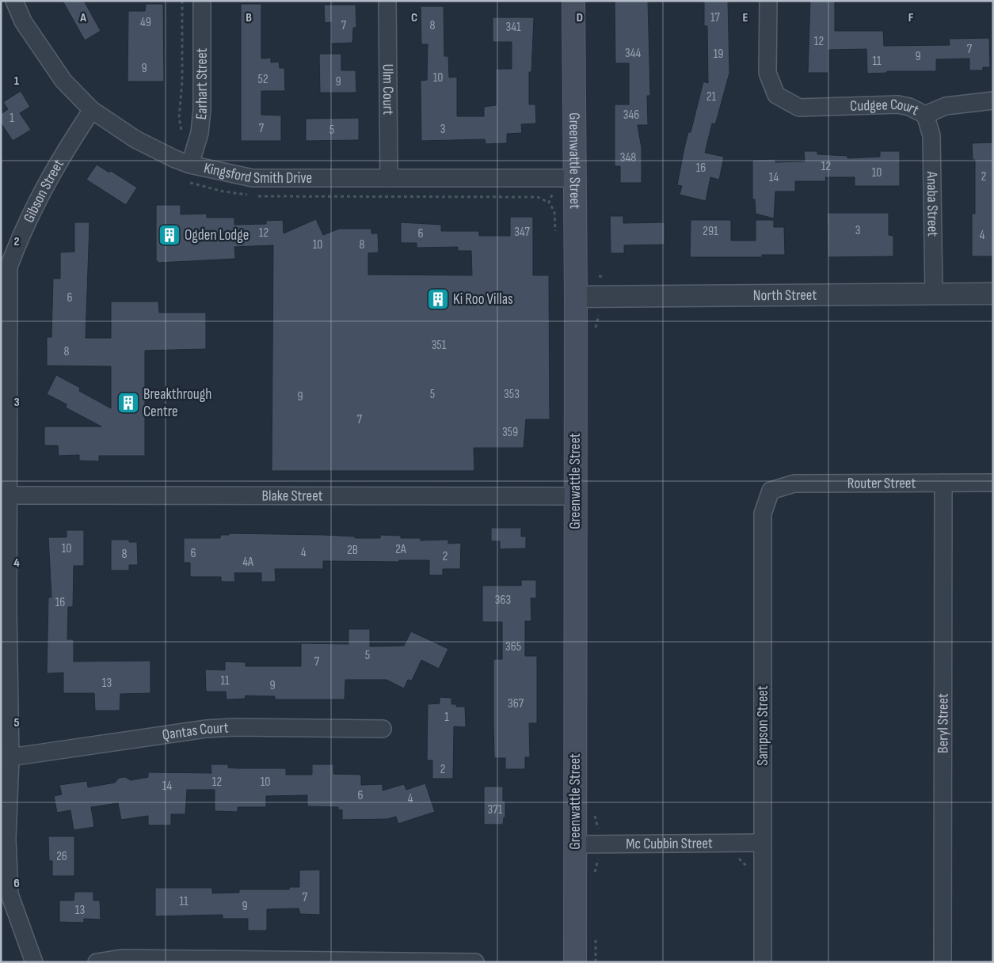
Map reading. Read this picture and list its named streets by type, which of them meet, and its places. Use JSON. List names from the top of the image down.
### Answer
{
  "streets": {
    "main road": ["Greenwattle Street"],
    "street": [
      "Earhart Street",
      "Ulm Court",
      "Cudgee Court",
      "Kingsford Smith Drive",
      "Gibson Street",
      "Anaba Street",
      "North Street",
      "Router Street",
      "Blake Street",
      "Beryl Street",
      "Sampson Street",
      "Qantas Court",
      "Mc Cubbin Street"
    ]
  },
  "crossings": [
    ["Earhart Street", "Kingsford Smith Drive"],
    ["Ulm Court", "Kingsford Smith Drive"],
    ["Cudgee Court", "Anaba Street"],
    ["Greenwattle Street", "Kingsford Smith Drive"],
    ["Greenwattle Street", "North Street"],
    ["Greenwattle Street", "Blake Street"],
    ["Greenwattle Street", "Mc Cubbin Street"],
    ["Kingsford Smith Drive", "Gibson Street"],
    ["Gibson Street", "Blake Street"],
    ["Gibson Street", "Qantas Court"],
    ["Anaba Street", "North Street"],
    ["Router Street", "Beryl Street"],
    ["Router Street", "Sampson Street"],
    ["Sampson Street", "Mc Cubbin Street"]
  ],
  "places": {
    "building": ["Ogden Lodge", "Ki Roo Villas", "Breakthrough Centre"]
  },
  "house_numbers": [
    "17",
    "49",
    "7",
    "8",
    "341",
    "12",
    "7",
    "344",
    "19",
    "9",
    "11",
    "9",
    "10",
    "52",
    "9",
    "21",
    "346",
    "1",
    "7",
    "3",
    "5",
    "348",
    "12",
    "16",
    "10",
    "2",
    "14",
    "3",
    "291",
    "347",
    "12",
    "6",
    "4",
    "10",
    "8",
    "6",
    "351",
    "8",
    "5",
    "353",
    "9",
    "7",
    "359",
    "10",
    "2A",
    "2B",
    "4",
    "6",
    "8",
    "2",
    "4A",
    "363",
    "16",
    "365",
    "5",
    "7",
    "11",
    "13",
    "9",
    "367",
    "1",
    "2",
    "12",
    "10",
    "14",
    "6",
    "4",
    "371",
    "26",
    "7",
    "11",
    "9",
    "13"
  ],
  "grid": {
    "columns": [
      "A",
      "B",
      "C",
      "D",
      "E",
      "F"
    ],
    "rows": [
      "1",
      "2",
      "3",
      "4",
      "5",
      "6"
    ]
  }
}
